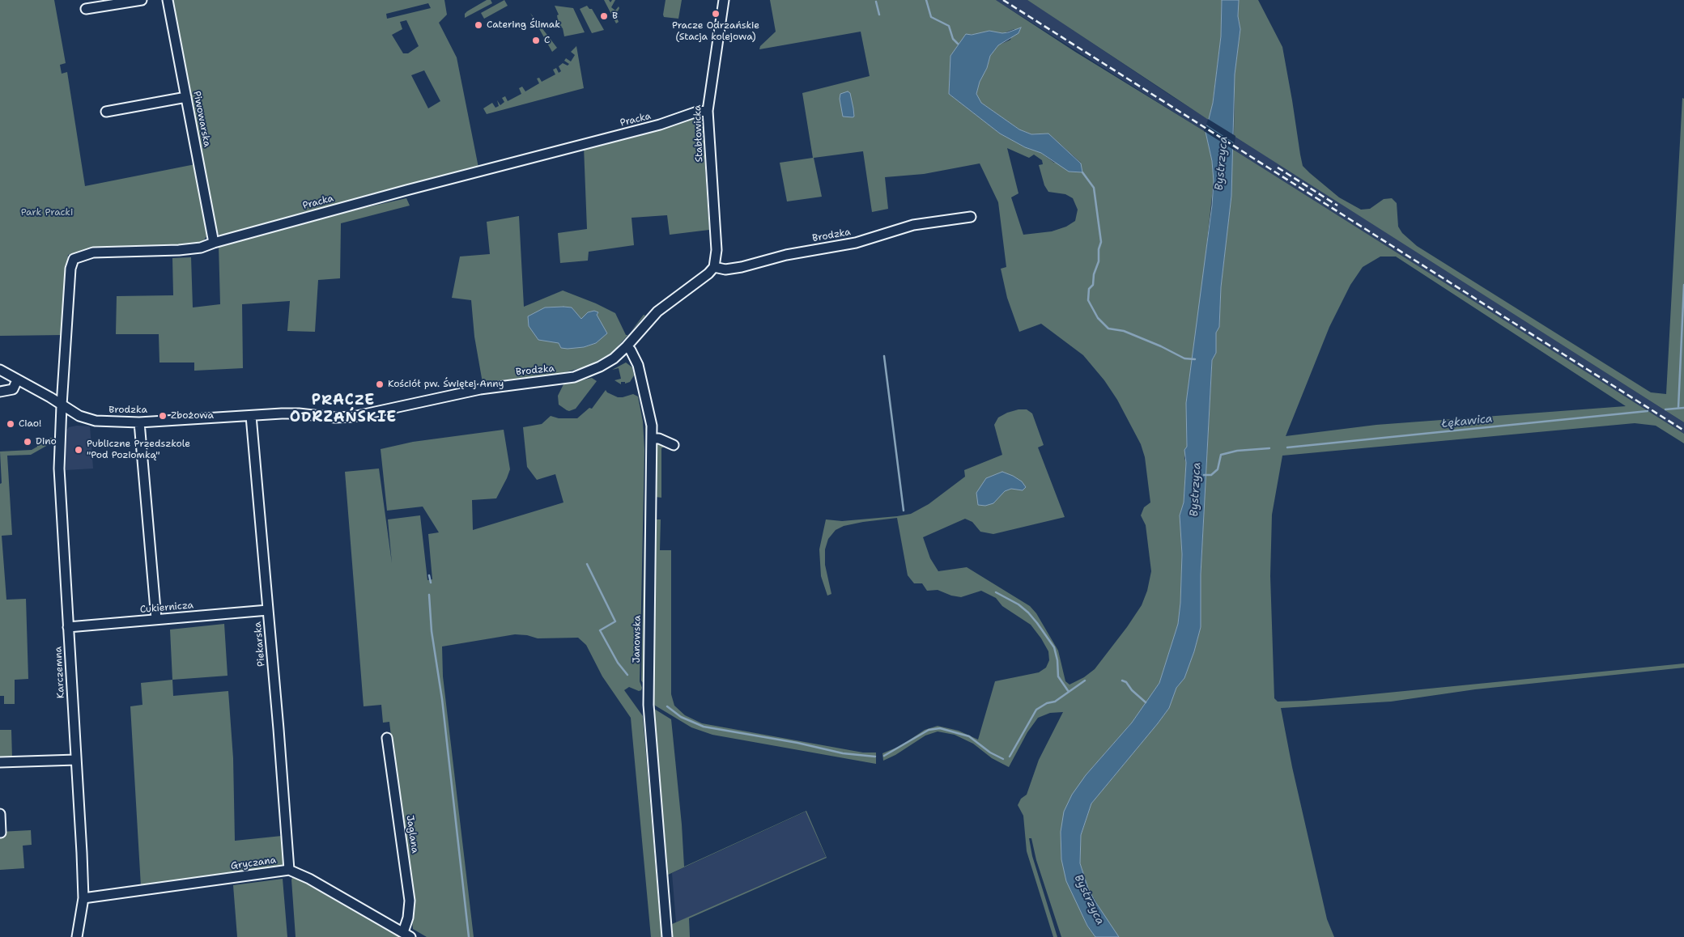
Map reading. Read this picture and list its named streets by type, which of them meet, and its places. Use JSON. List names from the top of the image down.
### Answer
{
  "streets": {
    "street": [
      "Piwowarska",
      "Pracka",
      "Stabłowicka",
      "Brodzka",
      "Cukiernicza",
      "Janowska",
      "Piekarska",
      "Karczemna",
      "Jaglana",
      "Gryczana"
    ]
  },
  "crossings": [
    ["Piwowarska", "Pracka"],
    ["Pracka", "Stabłowicka"],
    ["Pracka", "Brodzka"],
    ["Pracka", "Karczemna"],
    ["Stabłowicka", "Brodzka"],
    ["Brodzka", "Janowska"],
    ["Brodzka", "Piekarska"],
    ["Brodzka", "Karczemna"],
    ["Cukiernicza", "Piekarska"],
    ["Cukiernicza", "Karczemna"],
    ["Piekarska", "Gryczana"],
    ["Karczemna", "Gryczana"],
    ["Jaglana", "Gryczana"]
  ],
  "districts": ["PRACZE ODRZAŃSKIE"],
  "water": ["Bystrzyca", "Łękawica"],
  "parks": ["Park Pracki"],
  "places": [
    "Pracze Odrzańskie (Stacja kolejowa)",
    "B",
    "Catering Ślimak",
    "C",
    "Kościół pw. Świętej Anny",
    "Zbożowa",
    "Ciao!",
    "Dino",
    "Publiczne Przedszkole \"Pod Poziomką\""
  ]
}
